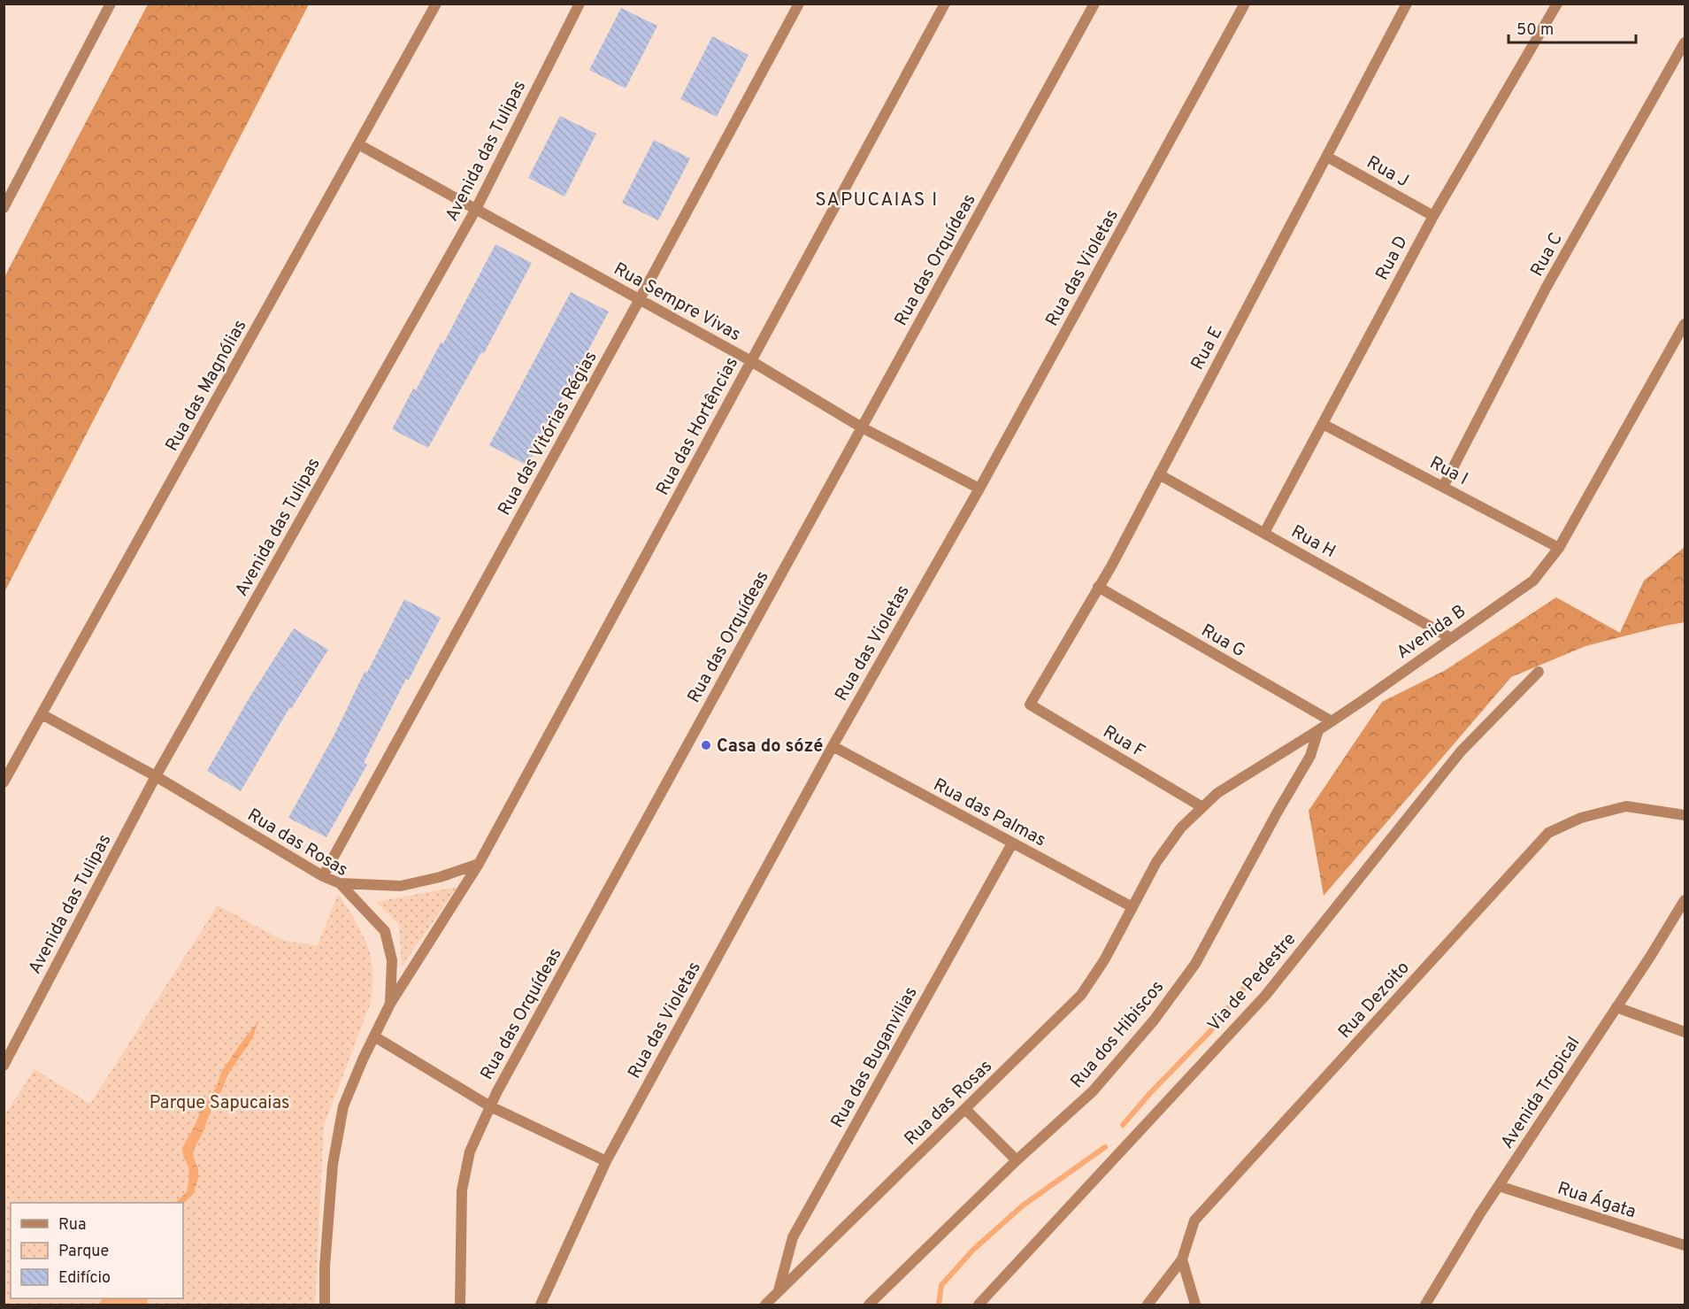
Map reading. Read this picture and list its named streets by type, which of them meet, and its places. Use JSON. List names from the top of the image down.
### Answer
{
  "streets": {
    "street": [
      "Avenida das Tulipas",
      "Rua J",
      "Rua C",
      "Rua D",
      "Rua das Orquídeas",
      "Rua das Violetas",
      "Rua Sempre Vivas",
      "Rua E",
      "Rua das Magnólias",
      "Rua das Hortências",
      "Rua das Vitórias Régias",
      "Rua I",
      "Rua H",
      "Avenida B",
      "Rua G",
      "Rua F",
      "Rua das Palmas",
      "Rua das Rosas",
      "Via de Pedestre",
      "Rua Dezoito",
      "Rua dos Hibiscos",
      "Rua das Buganvilias",
      "Avenida Tropical",
      "Rua Ágata"
    ]
  },
  "crossings": [
    ["Avenida das Tulipas", "Rua Sempre Vivas"],
    ["Avenida das Tulipas", "Rua das Rosas"],
    ["Rua J", "Rua D"],
    ["Rua J", "Rua E"],
    ["Rua C", "Rua I"],
    ["Rua D", "Rua I"],
    ["Rua D", "Rua H"],
    ["Rua das Orquídeas", "Rua Sempre Vivas"],
    ["Rua das Violetas", "Rua Sempre Vivas"],
    ["Rua das Violetas", "Rua das Palmas"],
    ["Rua Sempre Vivas", "Rua das Magnólias"],
    ["Rua Sempre Vivas", "Rua das Hortências"],
    ["Rua Sempre Vivas", "Rua das Vitórias Régias"],
    ["Rua E", "Rua H"],
    ["Rua E", "Rua G"],
    ["Rua E", "Rua F"],
    ["Rua das Magnólias", "Rua das Rosas"],
    ["Rua das Hortências", "Rua das Rosas"],
    ["Rua das Vitórias Régias", "Rua das Rosas"],
    ["Rua I", "Avenida B"],
    ["Rua H", "Avenida B"],
    ["Avenida B", "Rua G"],
    ["Avenida B", "Rua F"],
    ["Avenida B", "Rua das Palmas"],
    ["Avenida B", "Rua das Rosas"],
    ["Avenida B", "Rua dos Hibiscos"],
    ["Rua das Palmas", "Rua das Rosas"],
    ["Rua das Palmas", "Rua das Buganvilias"],
    ["Rua das Rosas", "Rua das Buganvilias"],
    ["Avenida Tropical", "Rua Ágata"]
  ],
  "districts": ["SAPUCAIAS I"],
  "parks": ["Parque Sapucaias"],
  "places": ["Casa do sózé"],
  "legend": ["Rua", "Parque", "Edifício"],
  "scale_bar": "50 m"
}
